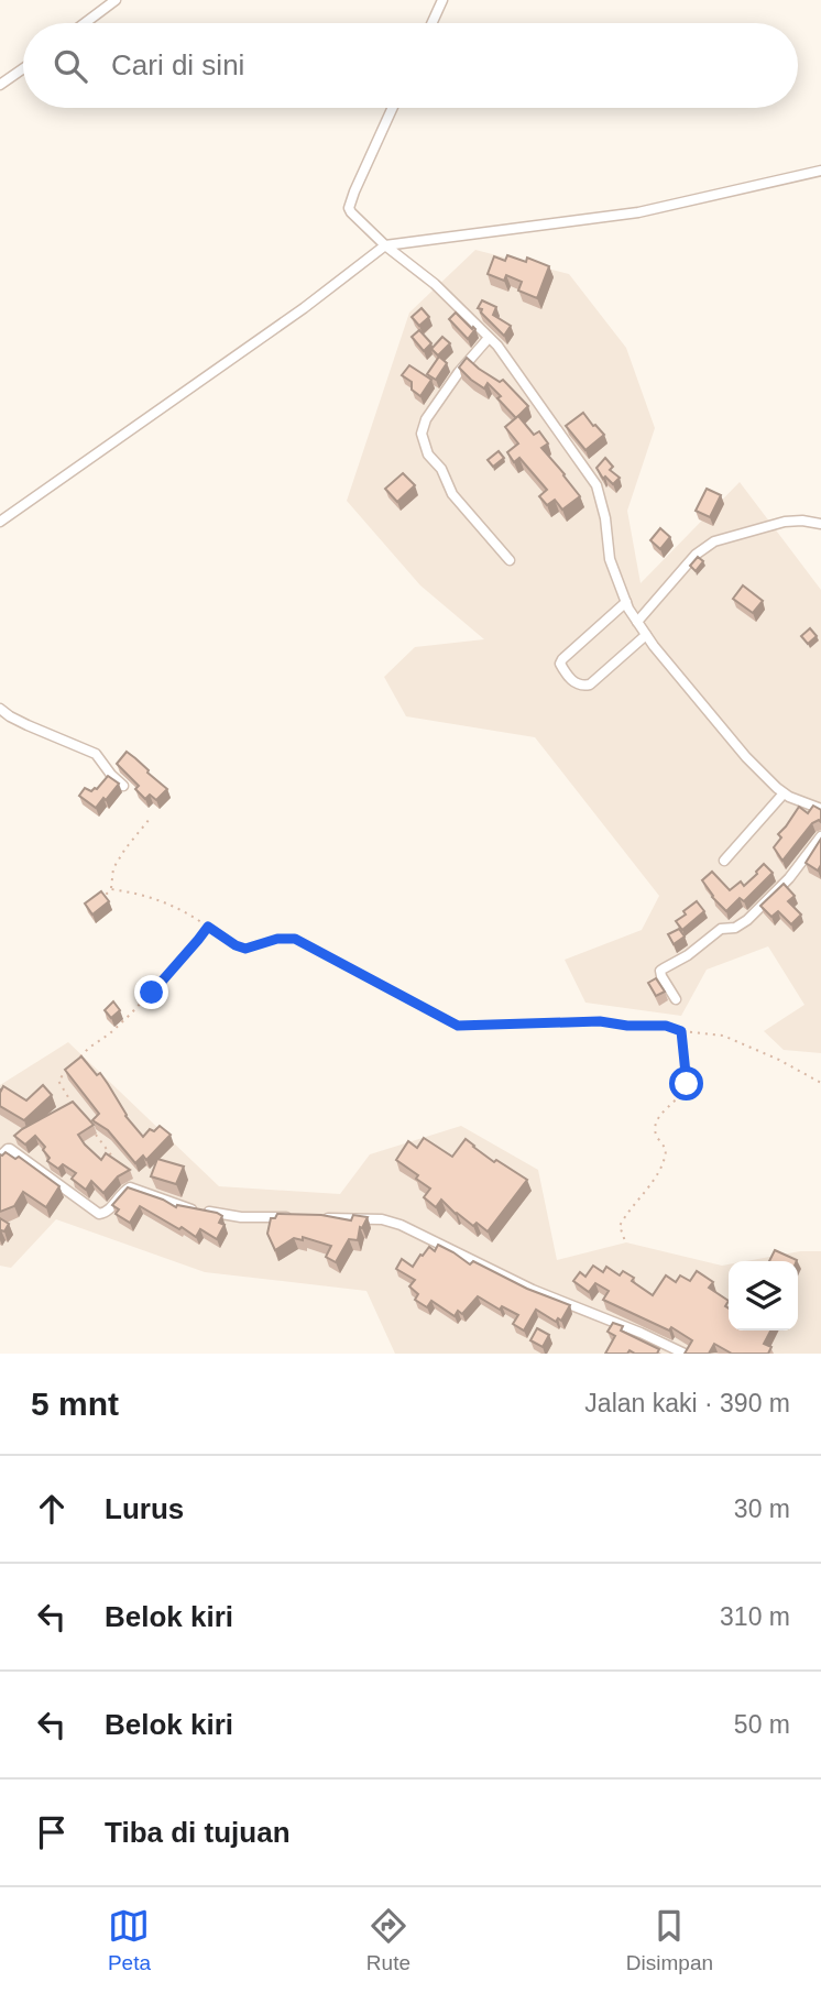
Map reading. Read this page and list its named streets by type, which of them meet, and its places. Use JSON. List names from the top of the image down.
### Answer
{
  "page": {
    "search": "Cari di sini",
    "heading": ["5 mnt", "Jalan kaki · 390 m"],
    "list": [
      ["Lurus", "30 m"],
      ["Belok kiri", "310 m"],
      ["Belok kiri", "50 m"],
      "Tiba di tujuan"
    ],
    "nav": ["Peta", "Rute", "Disimpan"]
  }
}
